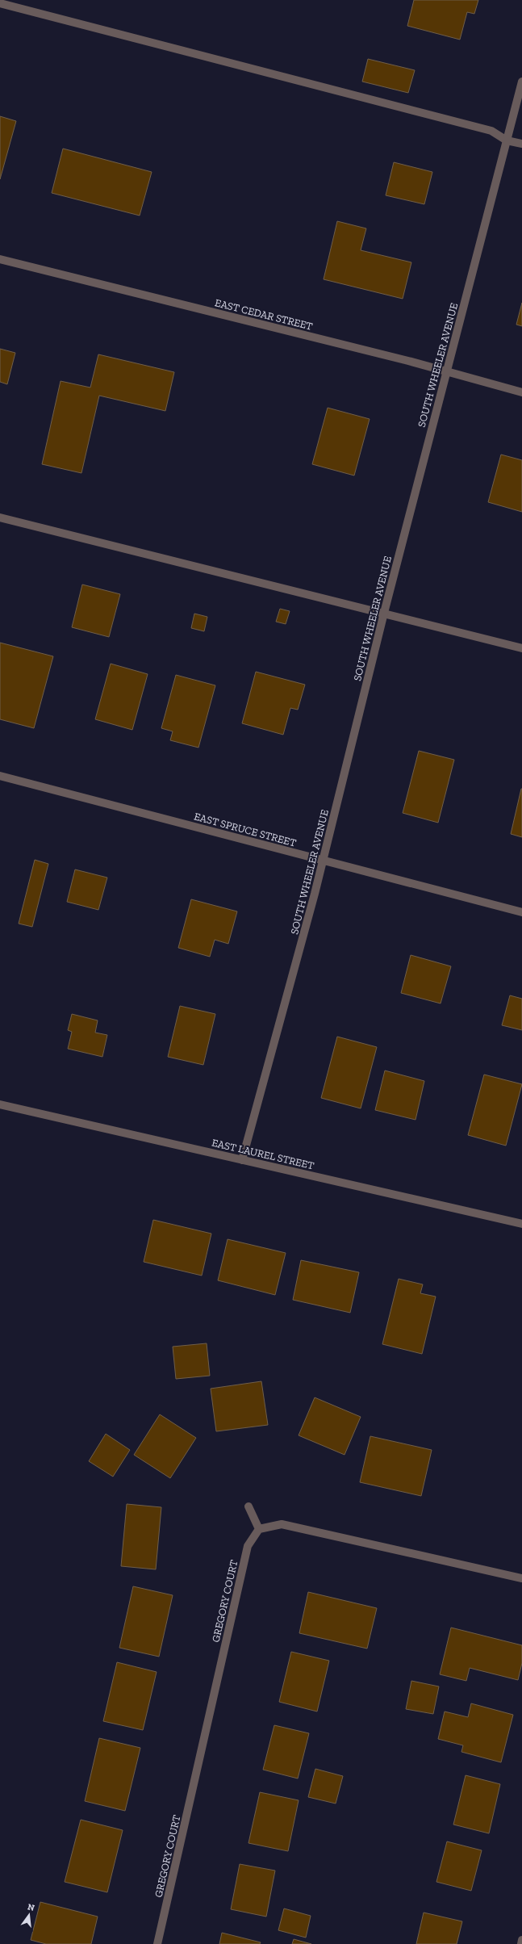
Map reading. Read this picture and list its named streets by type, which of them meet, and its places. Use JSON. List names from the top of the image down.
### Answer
{
  "streets": {
    "street": [
      "EAST CEDAR STREET",
      "SOUTH WHEELER AVENUE",
      "EAST SPRUCE STREET",
      "EAST LAUREL STREET",
      "GREGORY COURT"
    ]
  },
  "crossings": [
    ["EAST CEDAR STREET", "SOUTH WHEELER AVENUE"],
    ["SOUTH WHEELER AVENUE", "EAST SPRUCE STREET"],
    ["SOUTH WHEELER AVENUE", "EAST LAUREL STREET"]
  ],
  "north": "top"
}
